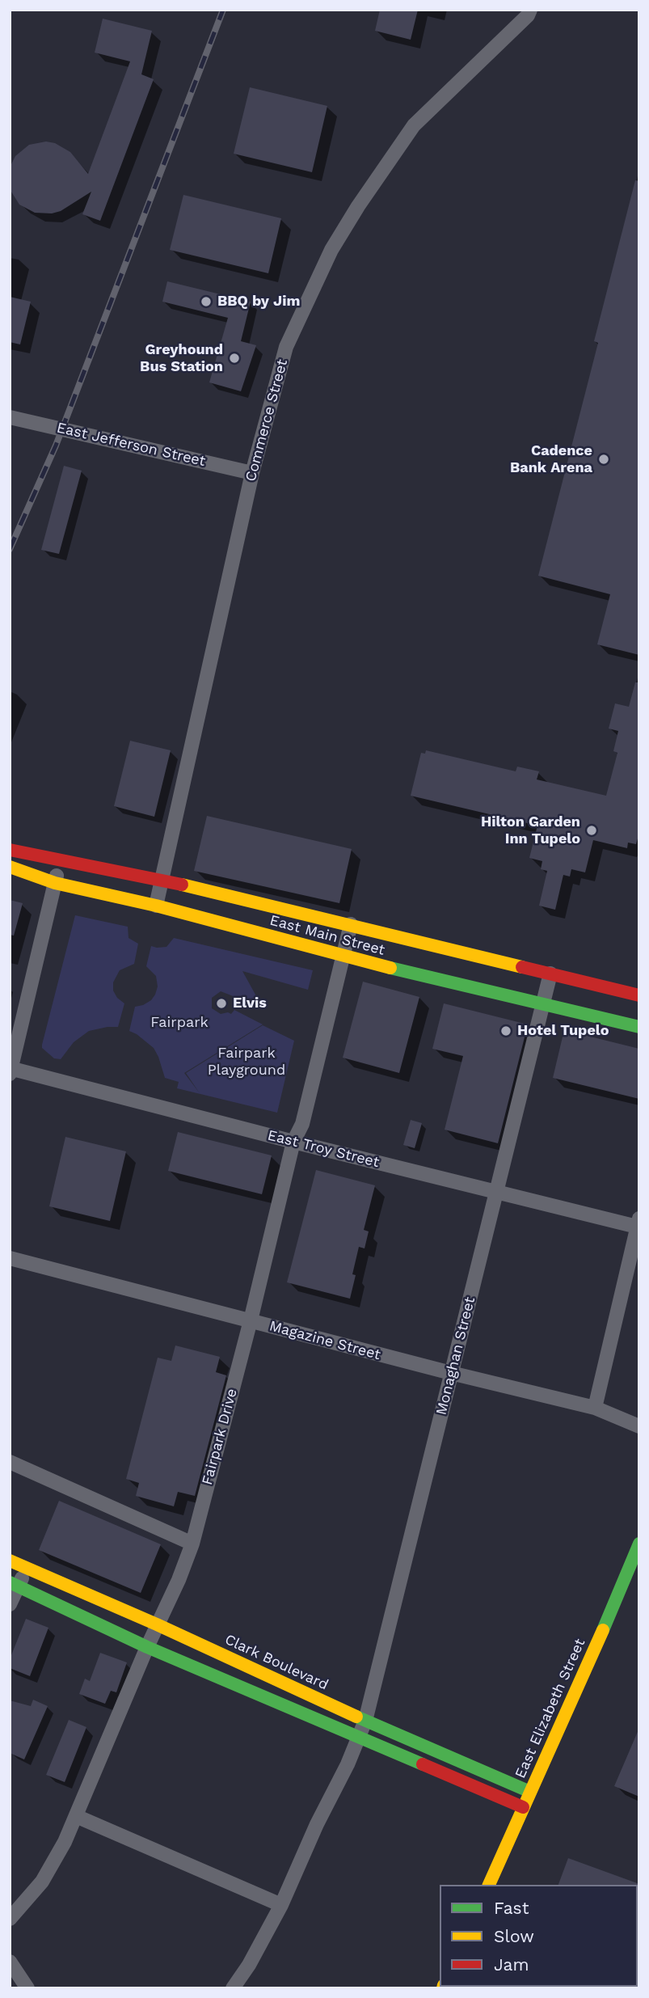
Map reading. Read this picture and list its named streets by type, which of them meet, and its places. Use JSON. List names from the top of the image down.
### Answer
{
  "streets": {
    "street": [
      "Commerce Street",
      "East Jefferson Street",
      "East Main Street",
      "East Troy Street",
      "Magazine Street",
      "Monaghan Street",
      "Fairpark Drive",
      "Clark Boulevard",
      "East Elizabeth Street"
    ]
  },
  "crossings": [
    ["Commerce Street", "East Jefferson Street"],
    ["Commerce Street", "East Main Street"],
    ["East Main Street", "Monaghan Street"],
    ["East Main Street", "Fairpark Drive"],
    ["East Troy Street", "Monaghan Street"],
    ["East Troy Street", "Fairpark Drive"],
    ["Magazine Street", "Monaghan Street"],
    ["Magazine Street", "Fairpark Drive"],
    ["Monaghan Street", "Clark Boulevard"],
    ["Fairpark Drive", "Clark Boulevard"],
    ["Clark Boulevard", "East Elizabeth Street"]
  ],
  "parks": ["Fairpark", "Fairpark Playground"],
  "places": [
    "BBQ by Jim",
    "Greyhound Bus Station",
    "Cadence Bank Arena",
    "Hilton Garden Inn Tupelo",
    "Elvis",
    "Hotel Tupelo"
  ],
  "legend": ["Fast", "Slow", "Jam"]
}
